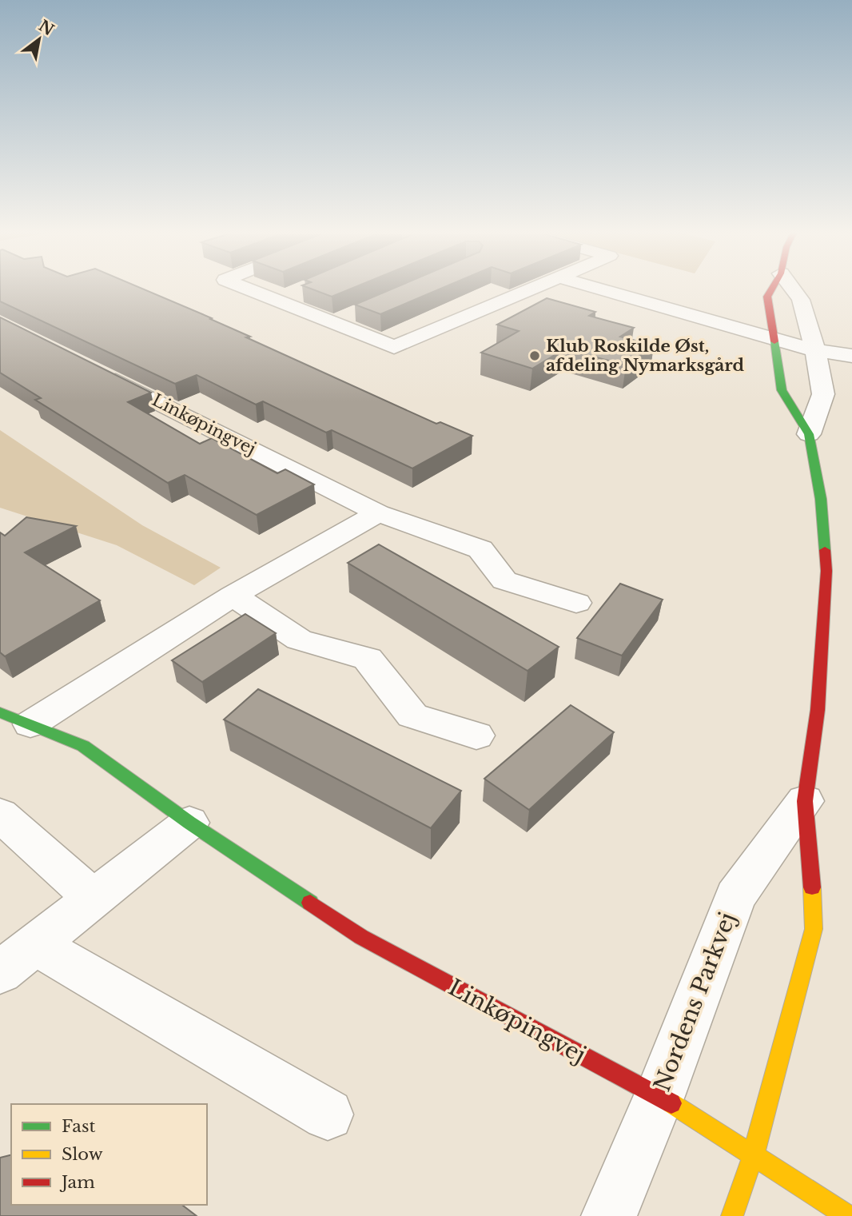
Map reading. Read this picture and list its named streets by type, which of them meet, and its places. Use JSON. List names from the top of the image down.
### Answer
{
  "streets": {
    "street": ["Linkøpingvej", "Nordens Parkvej"]
  },
  "crossings": [
    ["Linkøpingvej", "Nordens Parkvej"]
  ],
  "places": ["Klub Roskilde Øst, afdeling Nymarksgård"],
  "legend": ["Fast", "Slow", "Jam"],
  "north": "top right"
}
